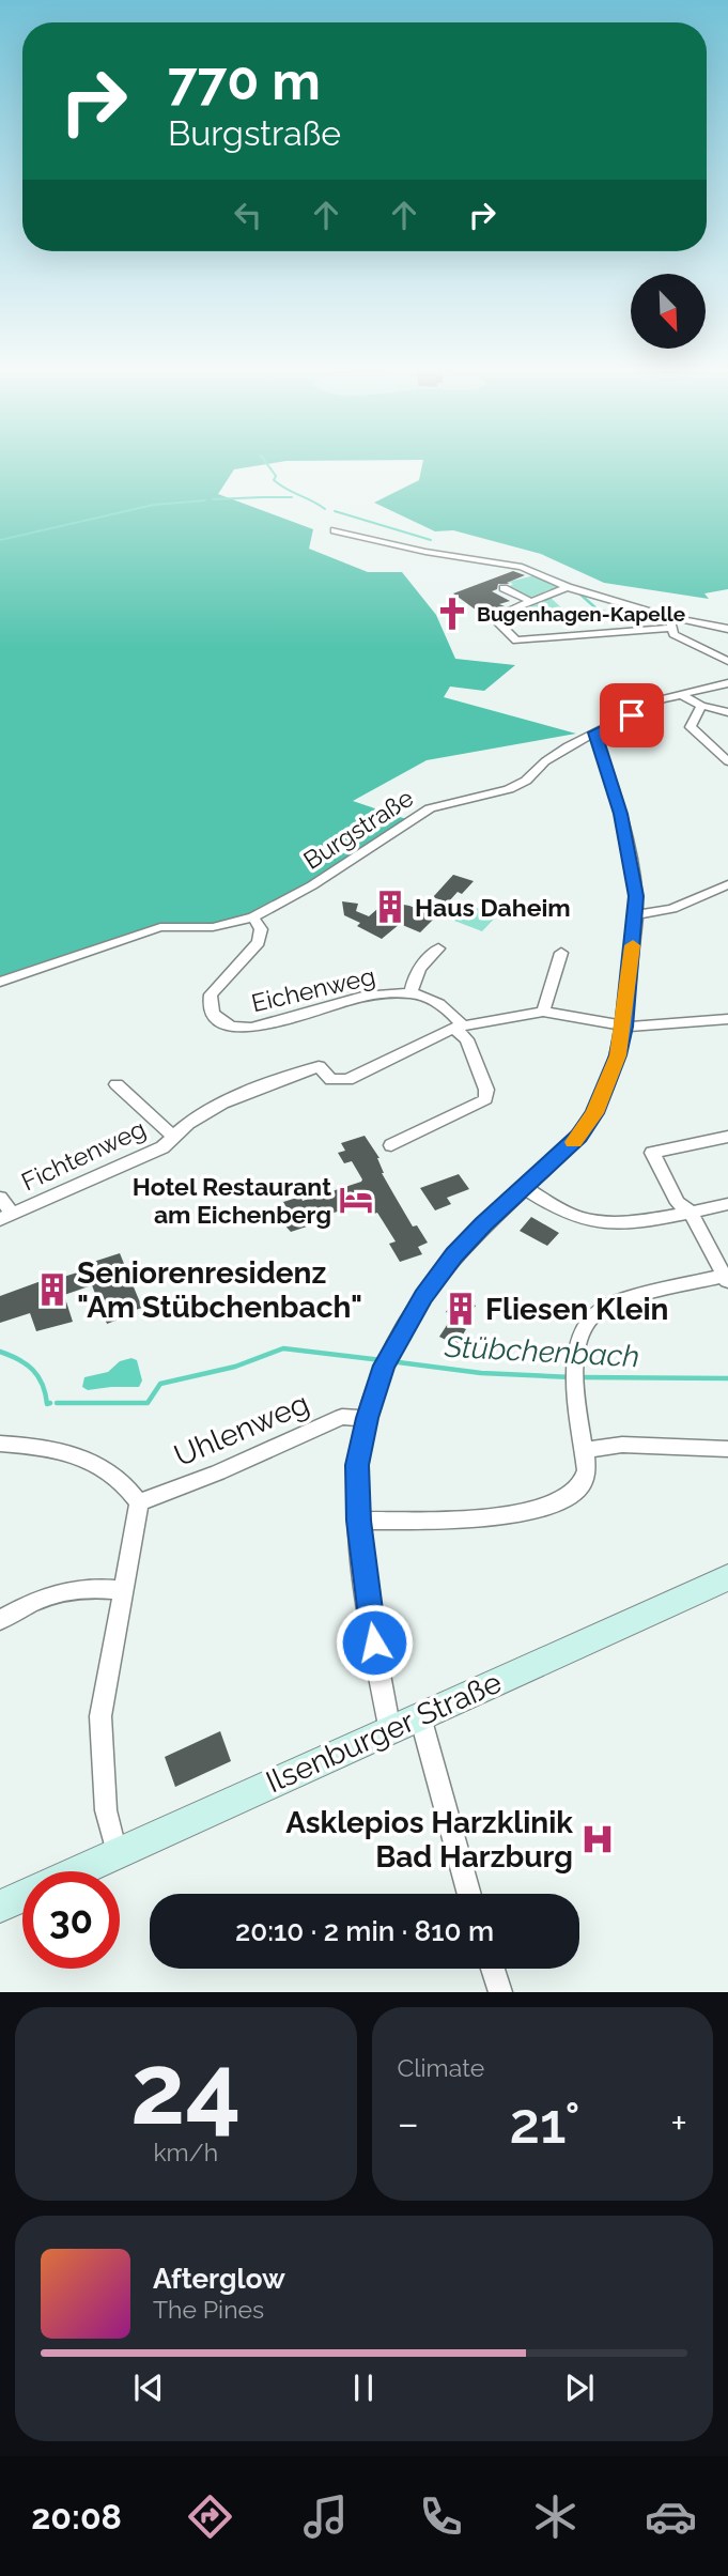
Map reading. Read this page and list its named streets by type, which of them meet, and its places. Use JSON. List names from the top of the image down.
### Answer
{
  "streets": {
    "main road": ["Ilsenburger Straße"],
    "street": [
      "Burgstraße",
      "Eichenweg",
      "Fichtenweg",
      "Uhlenweg"
    ]
  },
  "crossings": [
    ["Burgstraße", "Eichenweg"],
    ["Eichenweg", "Fichtenweg"]
  ],
  "water": ["Stübchenbach"],
  "places": {
    "church": ["Bugenhagen-Kapelle"],
    "building": ["Haus Daheim", "Seniorenresidenz \"Am Stübchenbach\"", "Fliesen Klein"],
    "hotel": ["Hotel Restaurant am Eichenberg"],
    "hospital": ["Asklepios Harzklinik Bad Harzburg"]
  },
  "north": "bottom right",
  "page": {
    "turn": ["770 m", "Burgstraße"],
    "limit": "30",
    "trip": "20:10 · 2 min · 810 m",
    "tile": [
      ["24", "km/h"],
      "Climate"
    ],
    "heat": ["−", "21°", "+"],
    "song": ["Afterglow", "The Pines"],
    "tabs": "20:08"
  }
}
